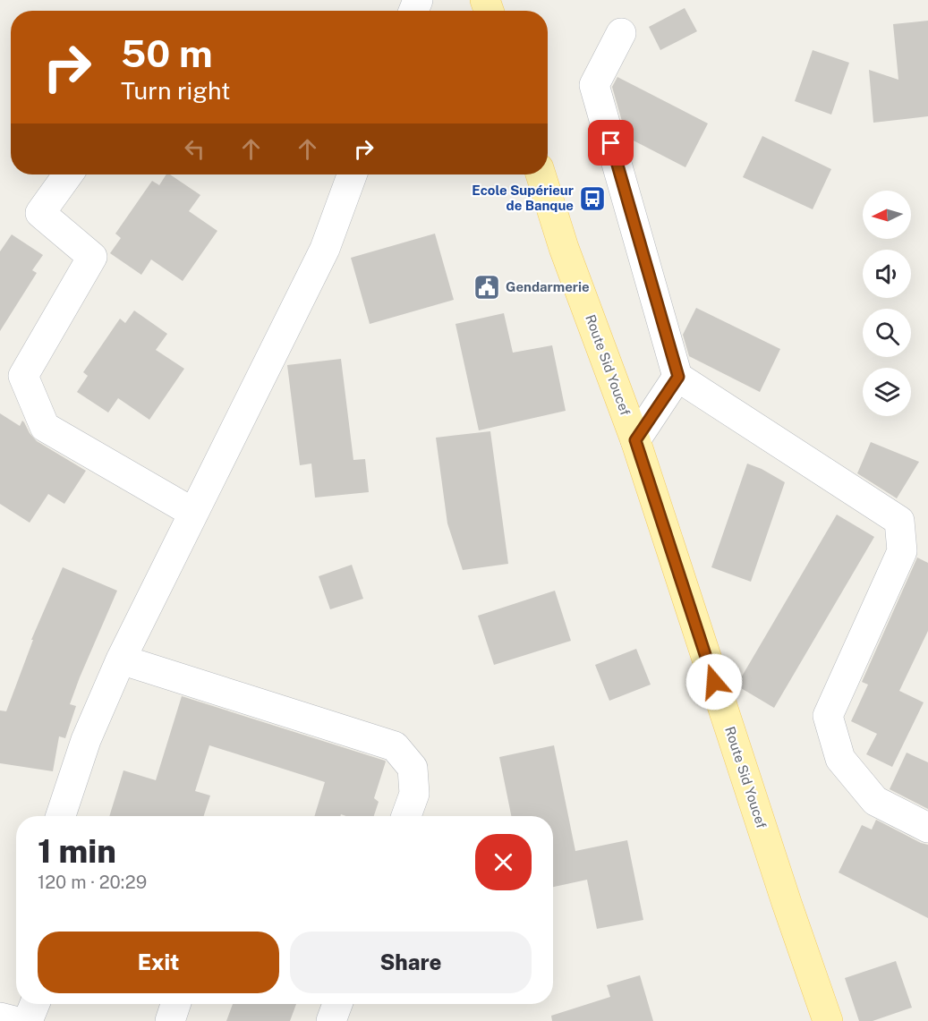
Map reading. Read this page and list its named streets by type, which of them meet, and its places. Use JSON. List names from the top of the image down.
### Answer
{
  "streets": {
    "main road": ["Route Sid Youcef"]
  },
  "places": {
    "bus stop": ["Ecole Supérieur de Banque"],
    "public building": ["Gendarmerie"]
  },
  "north": "left",
  "page": {
    "turn": ["50 m", "Turn right"],
    "heading": ["1 min", "120 m · 20:29"],
    "buttons": ["Exit", "Share"]
  }
}
